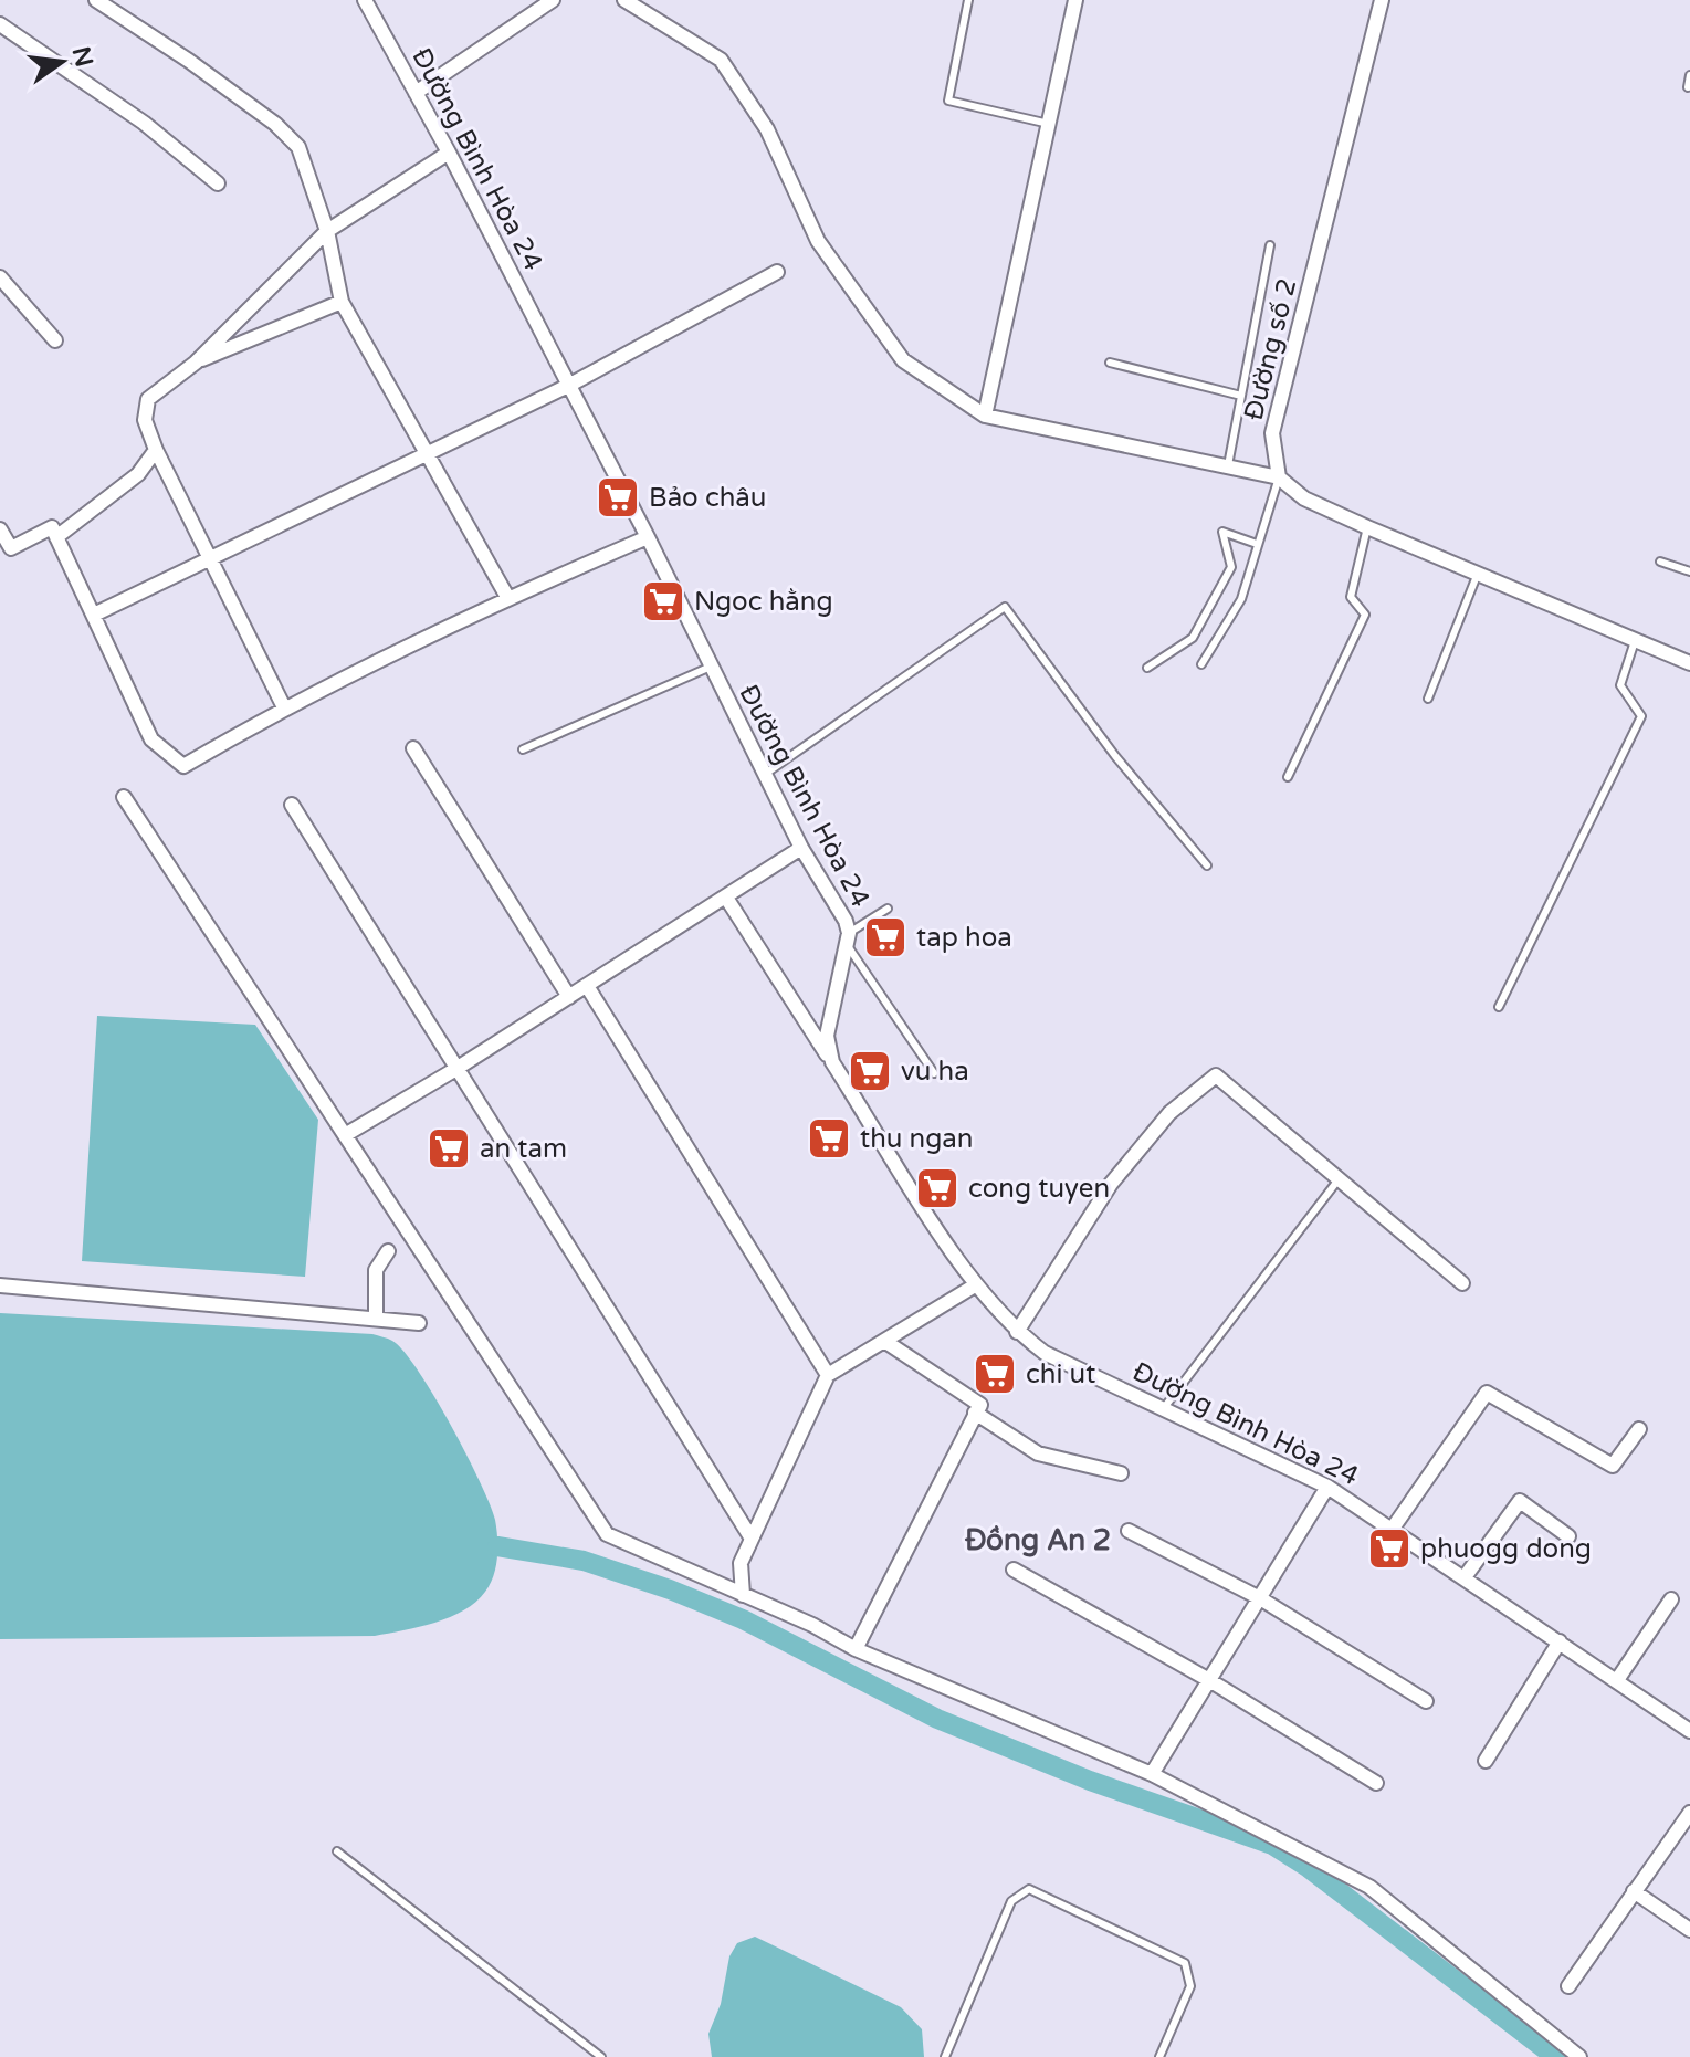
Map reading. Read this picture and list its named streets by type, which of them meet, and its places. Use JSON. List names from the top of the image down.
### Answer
{
  "streets": {
    "street": ["Đường Bình Hòa 24", "Đường số 2"]
  },
  "districts": ["Đồng An 2"],
  "places": {
    "supermarket": [
      "Bảo châu",
      "Ngoc hằng",
      "tap hoa",
      "vu ha",
      "thu ngan",
      "an tam",
      "cong tuyen",
      "chi ut",
      "phuogg dong"
    ]
  },
  "north": "right"
}
